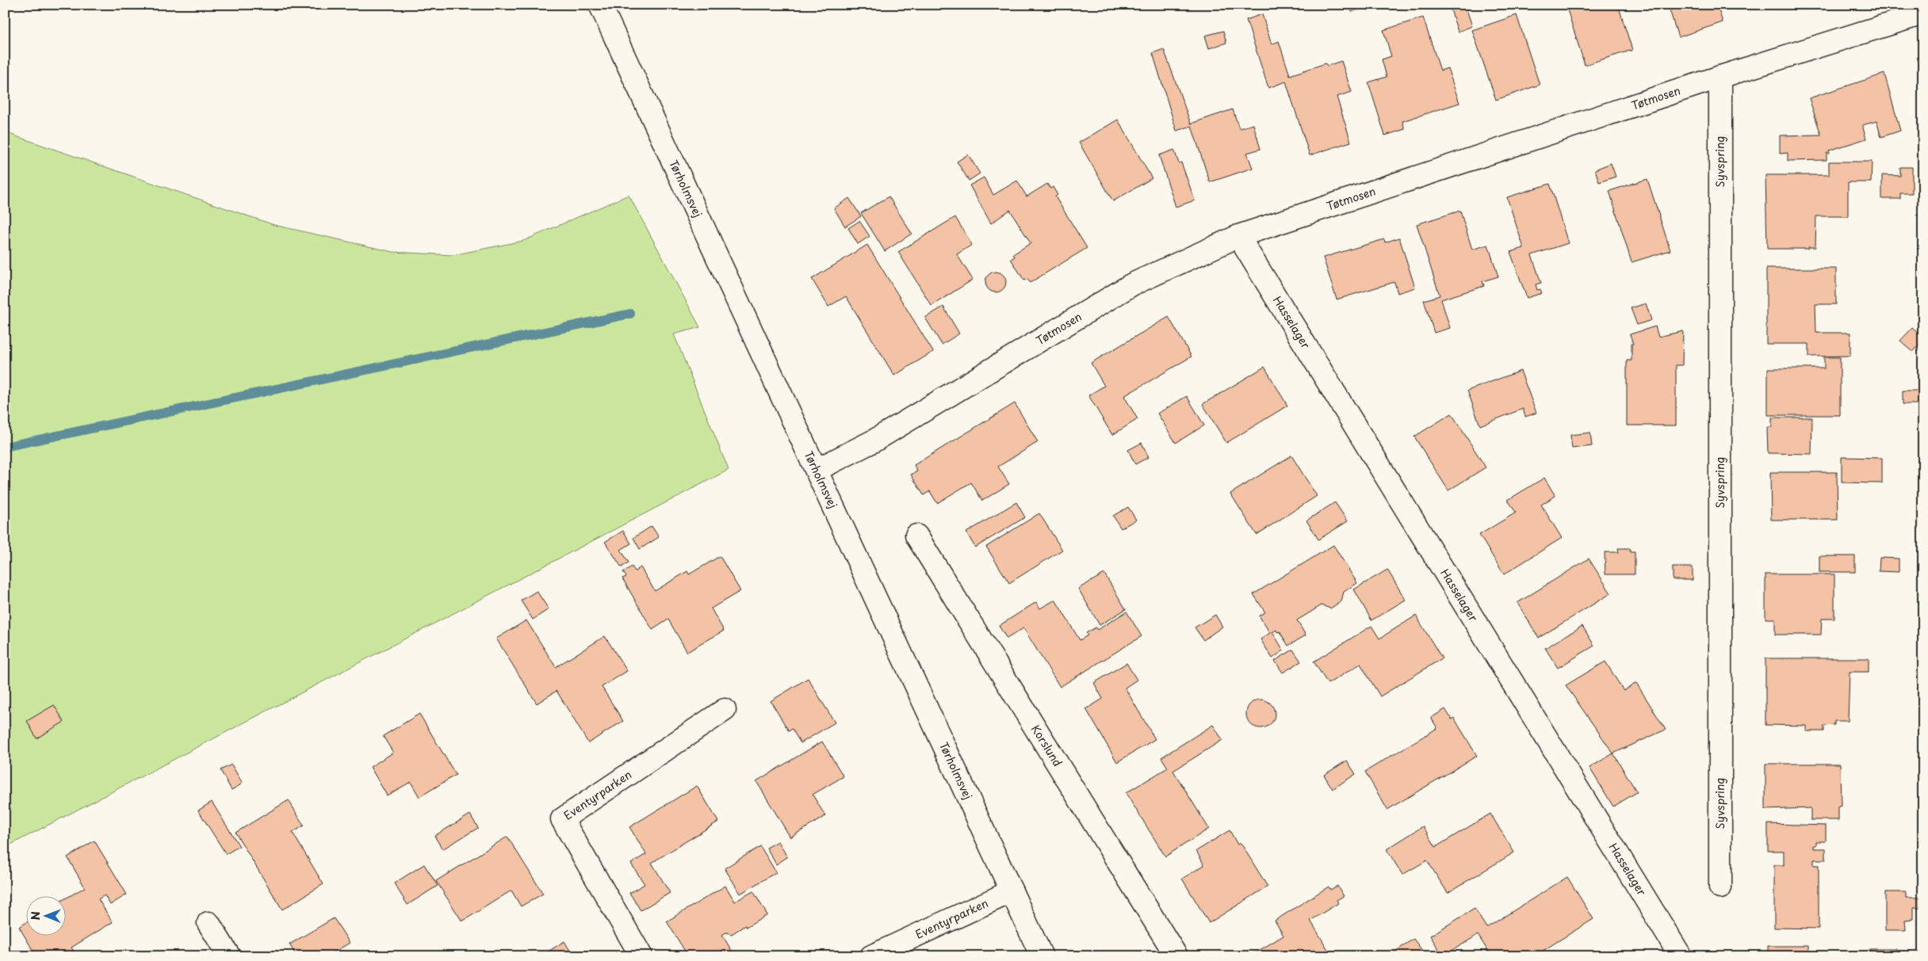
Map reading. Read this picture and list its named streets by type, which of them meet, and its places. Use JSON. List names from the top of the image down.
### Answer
{
  "streets": {
    "street": [
      "Tøtmosen",
      "Syvspring",
      "Tørholmsvej",
      "Hasselager",
      "Korslund",
      "Eventyrparken"
    ]
  },
  "crossings": [
    ["Tøtmosen", "Syvspring"],
    ["Tøtmosen", "Tørholmsvej"],
    ["Tøtmosen", "Hasselager"],
    ["Tørholmsvej", "Eventyrparken"]
  ],
  "north": "left"
}
